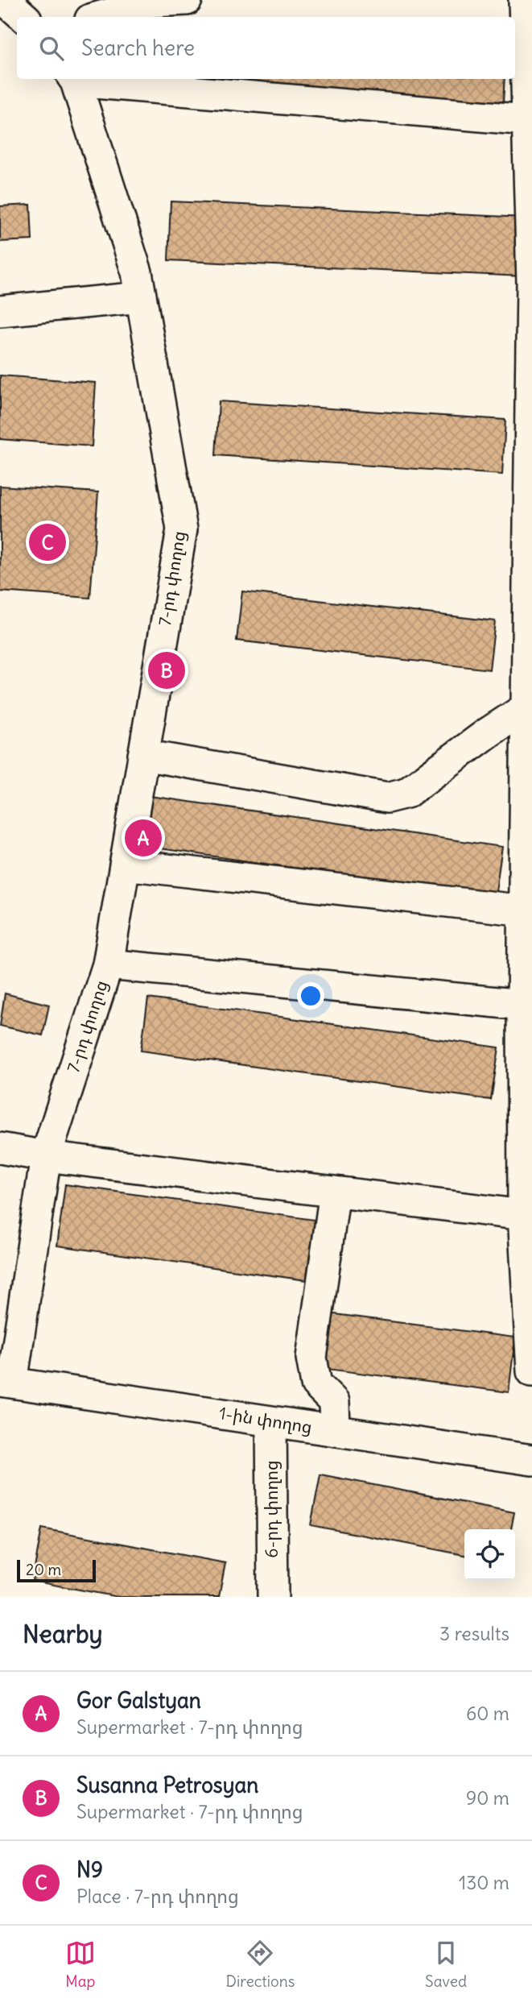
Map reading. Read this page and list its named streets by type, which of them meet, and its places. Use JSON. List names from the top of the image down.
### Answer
{
  "streets": {
    "street": ["7-րդ փողոց", "1-ին փողոց", "6-րդ փողոց"]
  },
  "crossings": [
    ["7-րդ փողոց", "1-ին փողոց"],
    ["1-ին փողոց", "6-րդ փողոց"]
  ],
  "scale_bar": "20 m",
  "page": {
    "search": "Search here",
    "pins": ["C", "B", "A"],
    "scale": "20 m",
    "heading": ["Nearby", "3 results"],
    "list": [
      {
        "mark": "A",
        "name": "Gor Galstyan",
        "note": "Supermarket · 7-րդ փողոց",
        "value": "60 m"
      },
      {
        "mark": "B",
        "name": "Susanna Petrosyan",
        "note": "Supermarket · 7-րդ փողոց",
        "value": "90 m"
      },
      {
        "mark": "C",
        "name": "N9",
        "note": "Place · 7-րդ փողոց",
        "value": "130 m"
      }
    ],
    "nav": ["Map", "Directions", "Saved"]
  }
}
